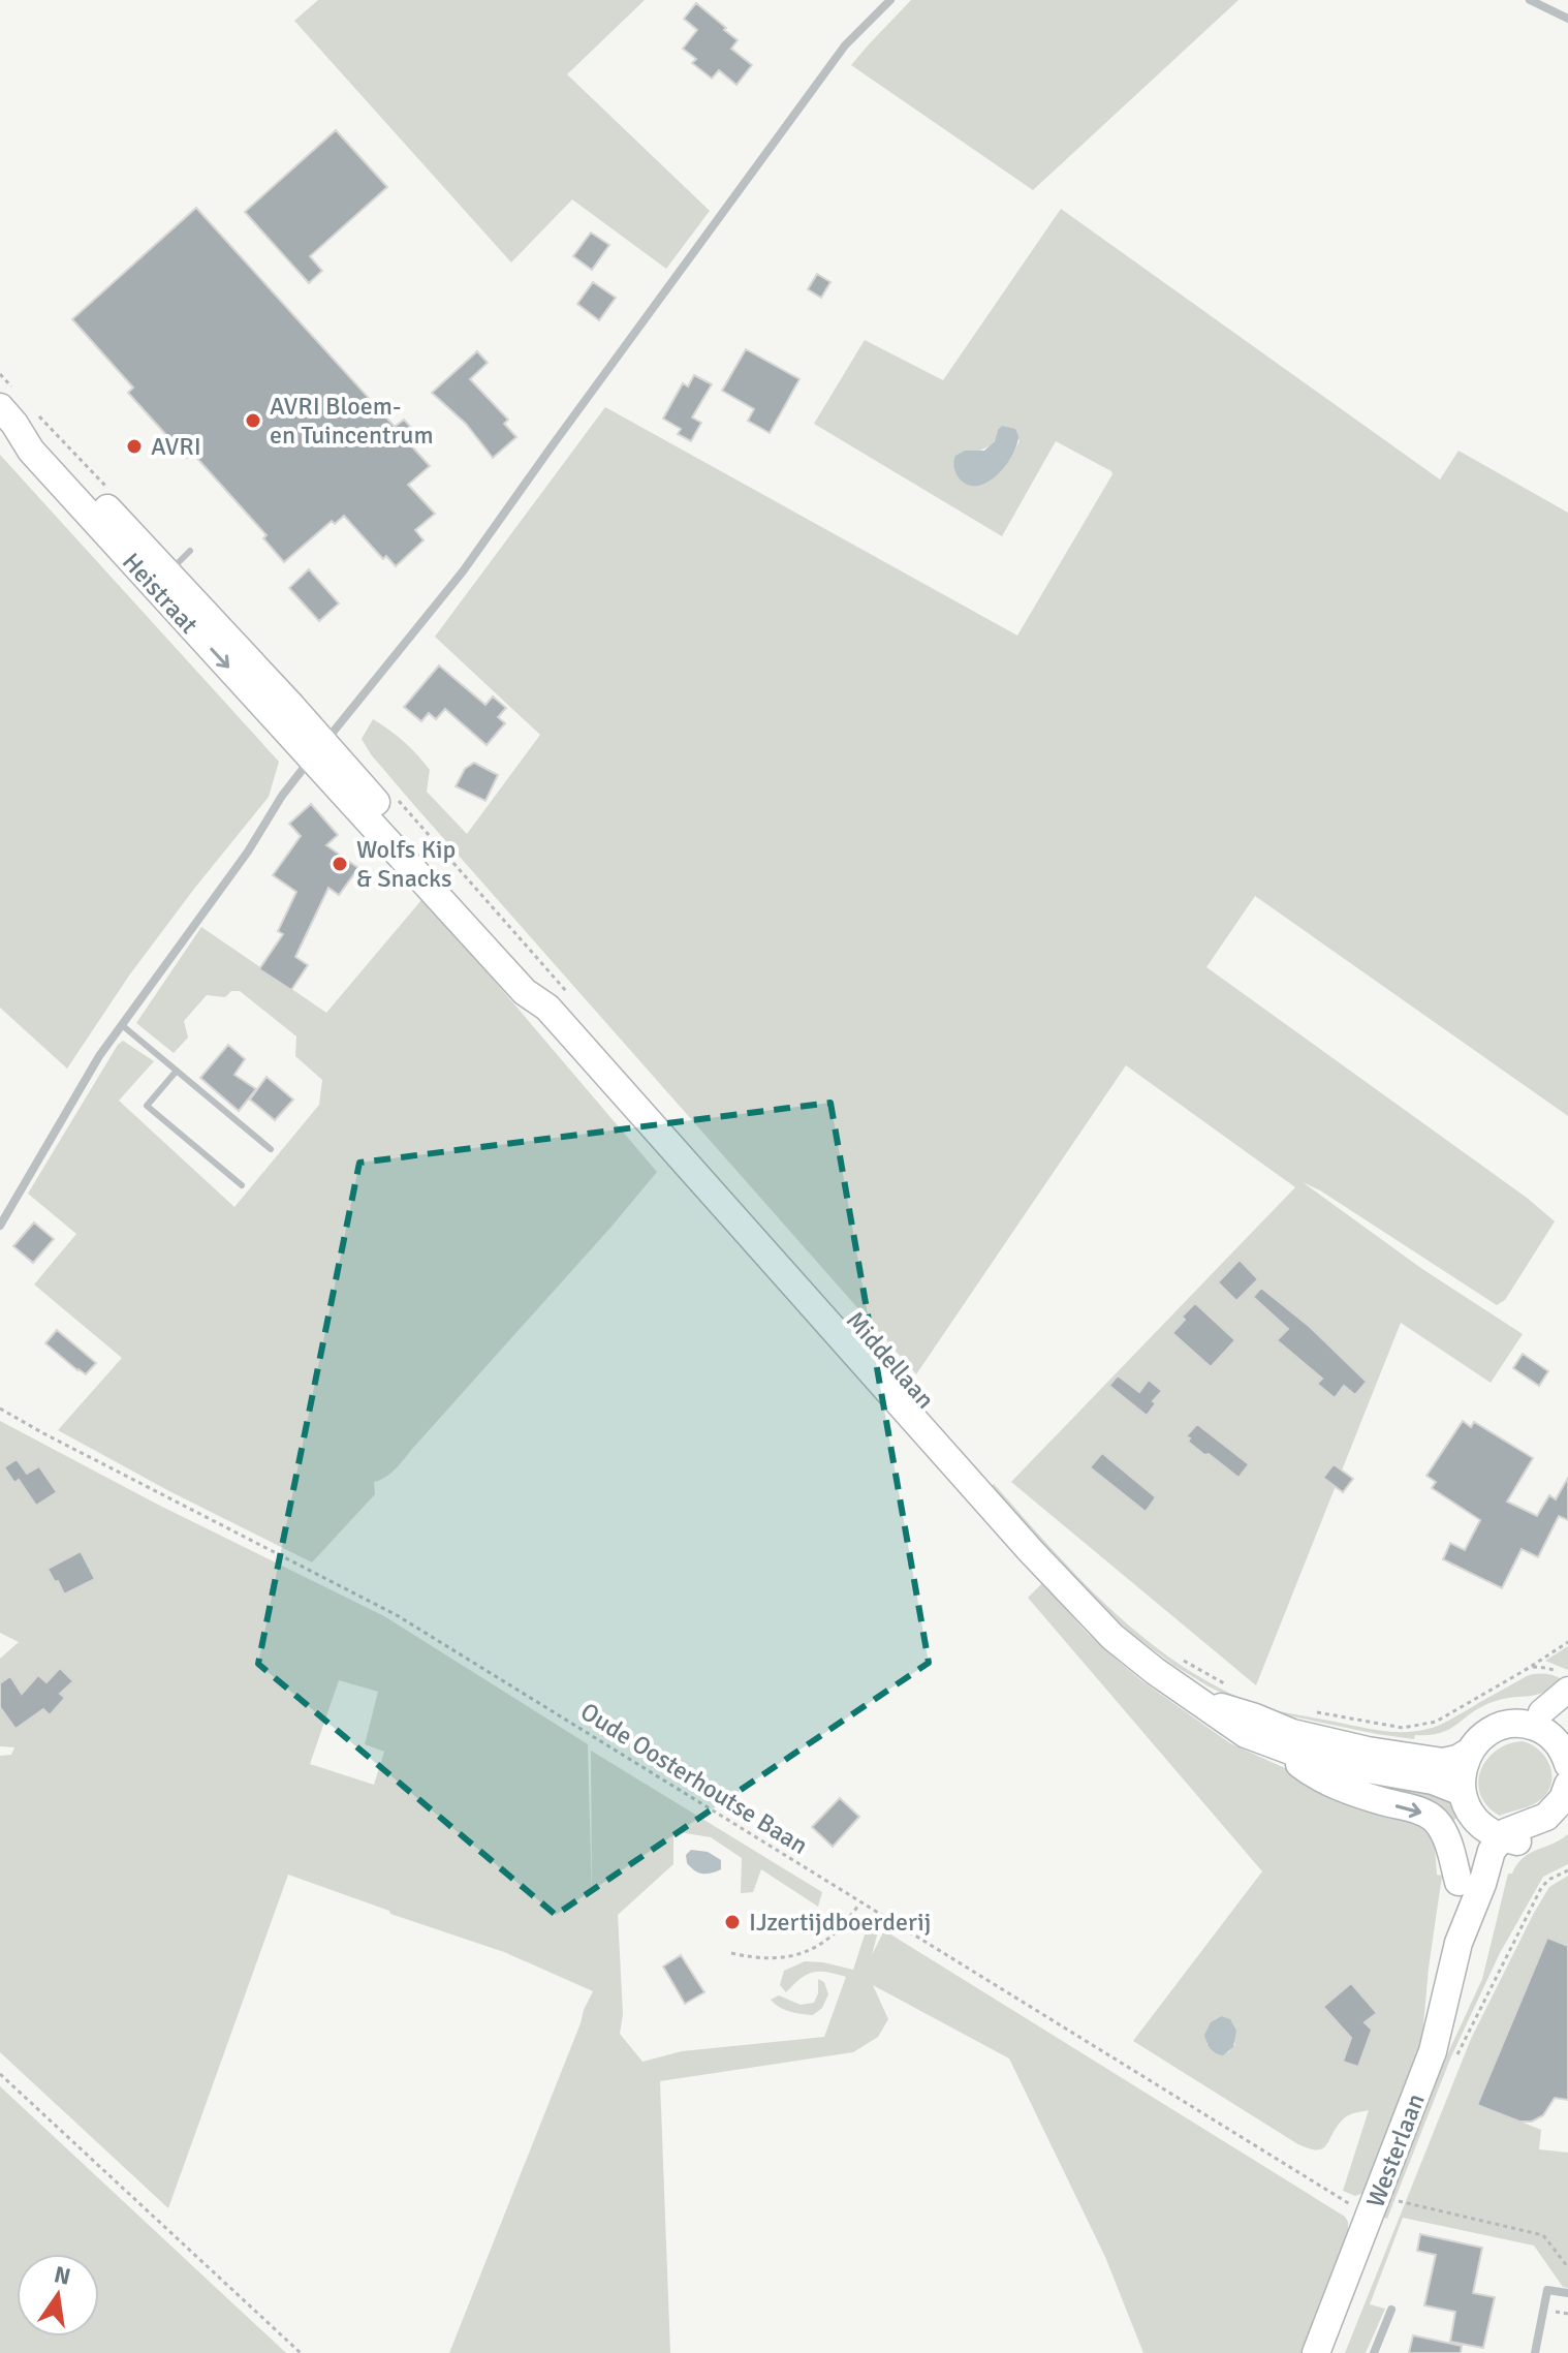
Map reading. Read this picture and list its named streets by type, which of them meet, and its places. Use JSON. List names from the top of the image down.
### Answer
{
  "streets": {
    "main road": ["Heistraat", "Middellaan", "Westerlaan"],
    "path": ["Oude Oosterhoutse Baan"]
  },
  "crossings": [
    ["Heistraat", "Middellaan"]
  ],
  "places": [
    "AVRI Bloem- en Tuincentrum",
    "AVRI",
    "Wolfs Kip & Snacks",
    "IJzertijdboerderij"
  ],
  "north": "top"
}
